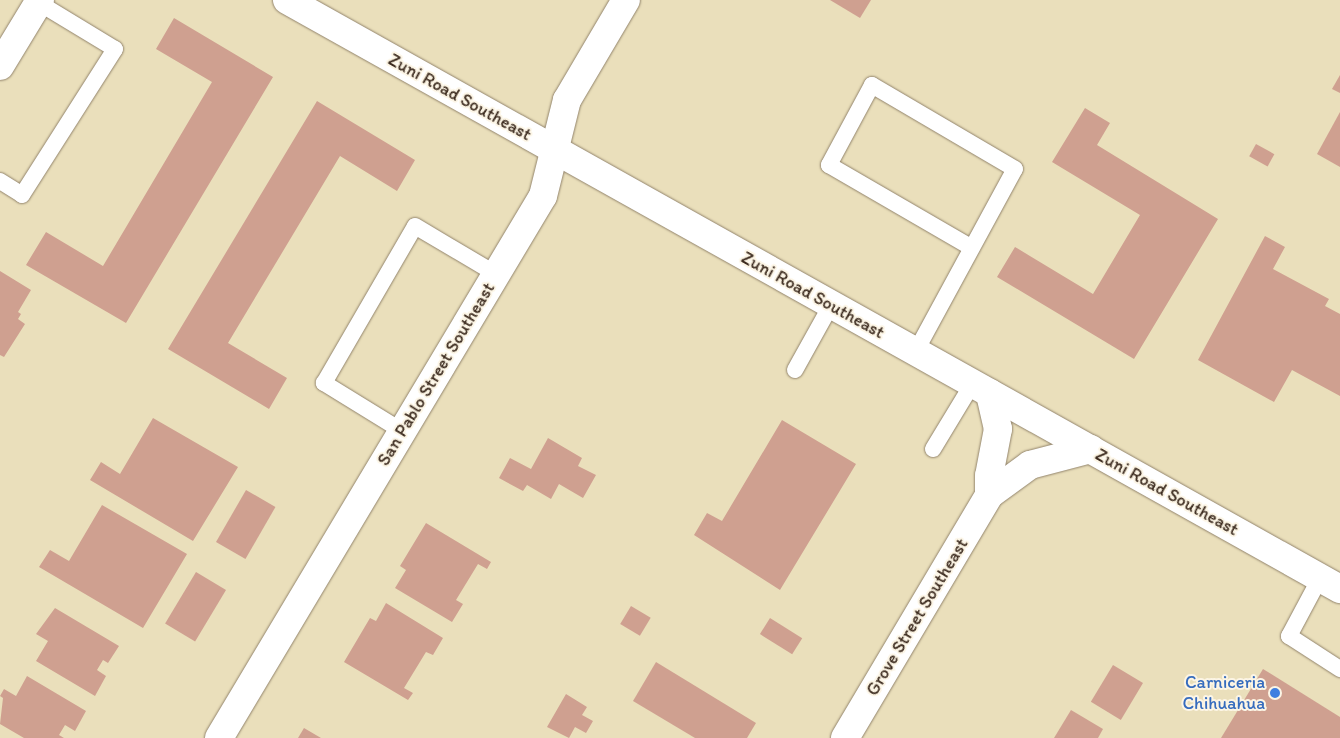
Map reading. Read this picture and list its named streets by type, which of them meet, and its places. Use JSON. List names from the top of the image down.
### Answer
{
  "streets": {
    "street": ["Zuni Road Southeast", "San Pablo Street Southeast", "Grove Street Southeast"]
  },
  "crossings": [
    ["Zuni Road Southeast", "San Pablo Street Southeast"],
    ["Zuni Road Southeast", "Grove Street Southeast"]
  ],
  "places": ["Carniceria Chihuahua"]
}
